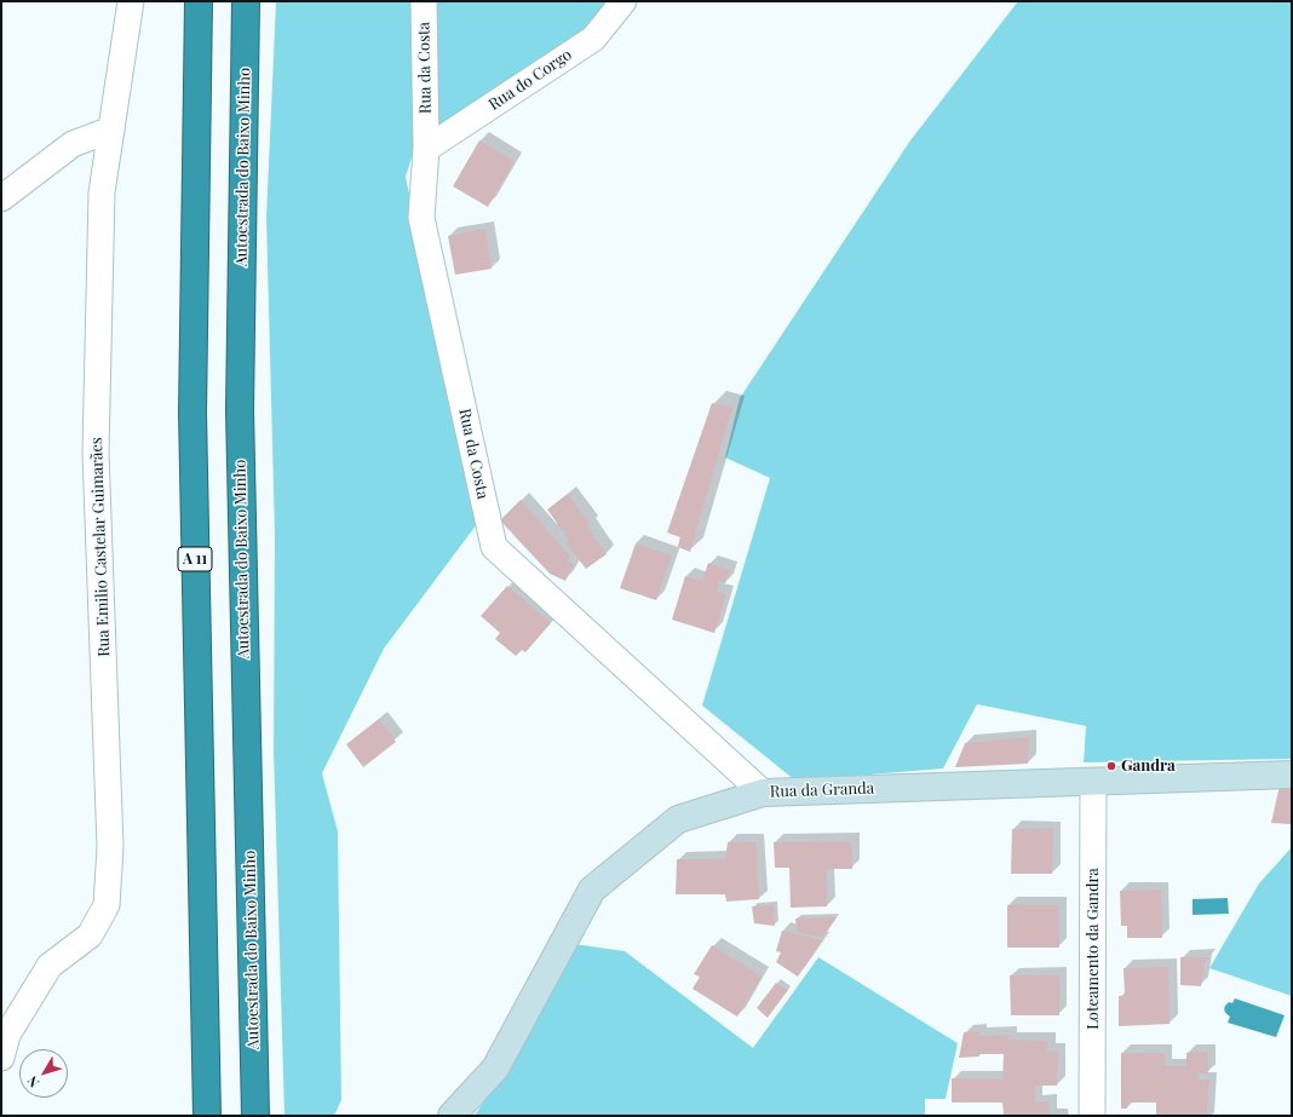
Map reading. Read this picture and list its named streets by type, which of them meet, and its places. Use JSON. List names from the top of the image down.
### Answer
{
  "streets": {
    "highway": ["Autoestrada do Baixo Minho", "A 11"],
    "street": [
      "Rua da Costa",
      "Rua do Corgo",
      "Rua Emilio Castelar Guimarães",
      "Rua da Granda",
      "Loteamento da Gandra"
    ]
  },
  "crossings": [
    ["Rua da Costa", "Rua do Corgo"],
    ["Rua da Costa", "Rua da Granda"],
    ["Rua da Granda", "Loteamento da Gandra"]
  ],
  "places": ["Gandra"],
  "north": "bottom left"
}
